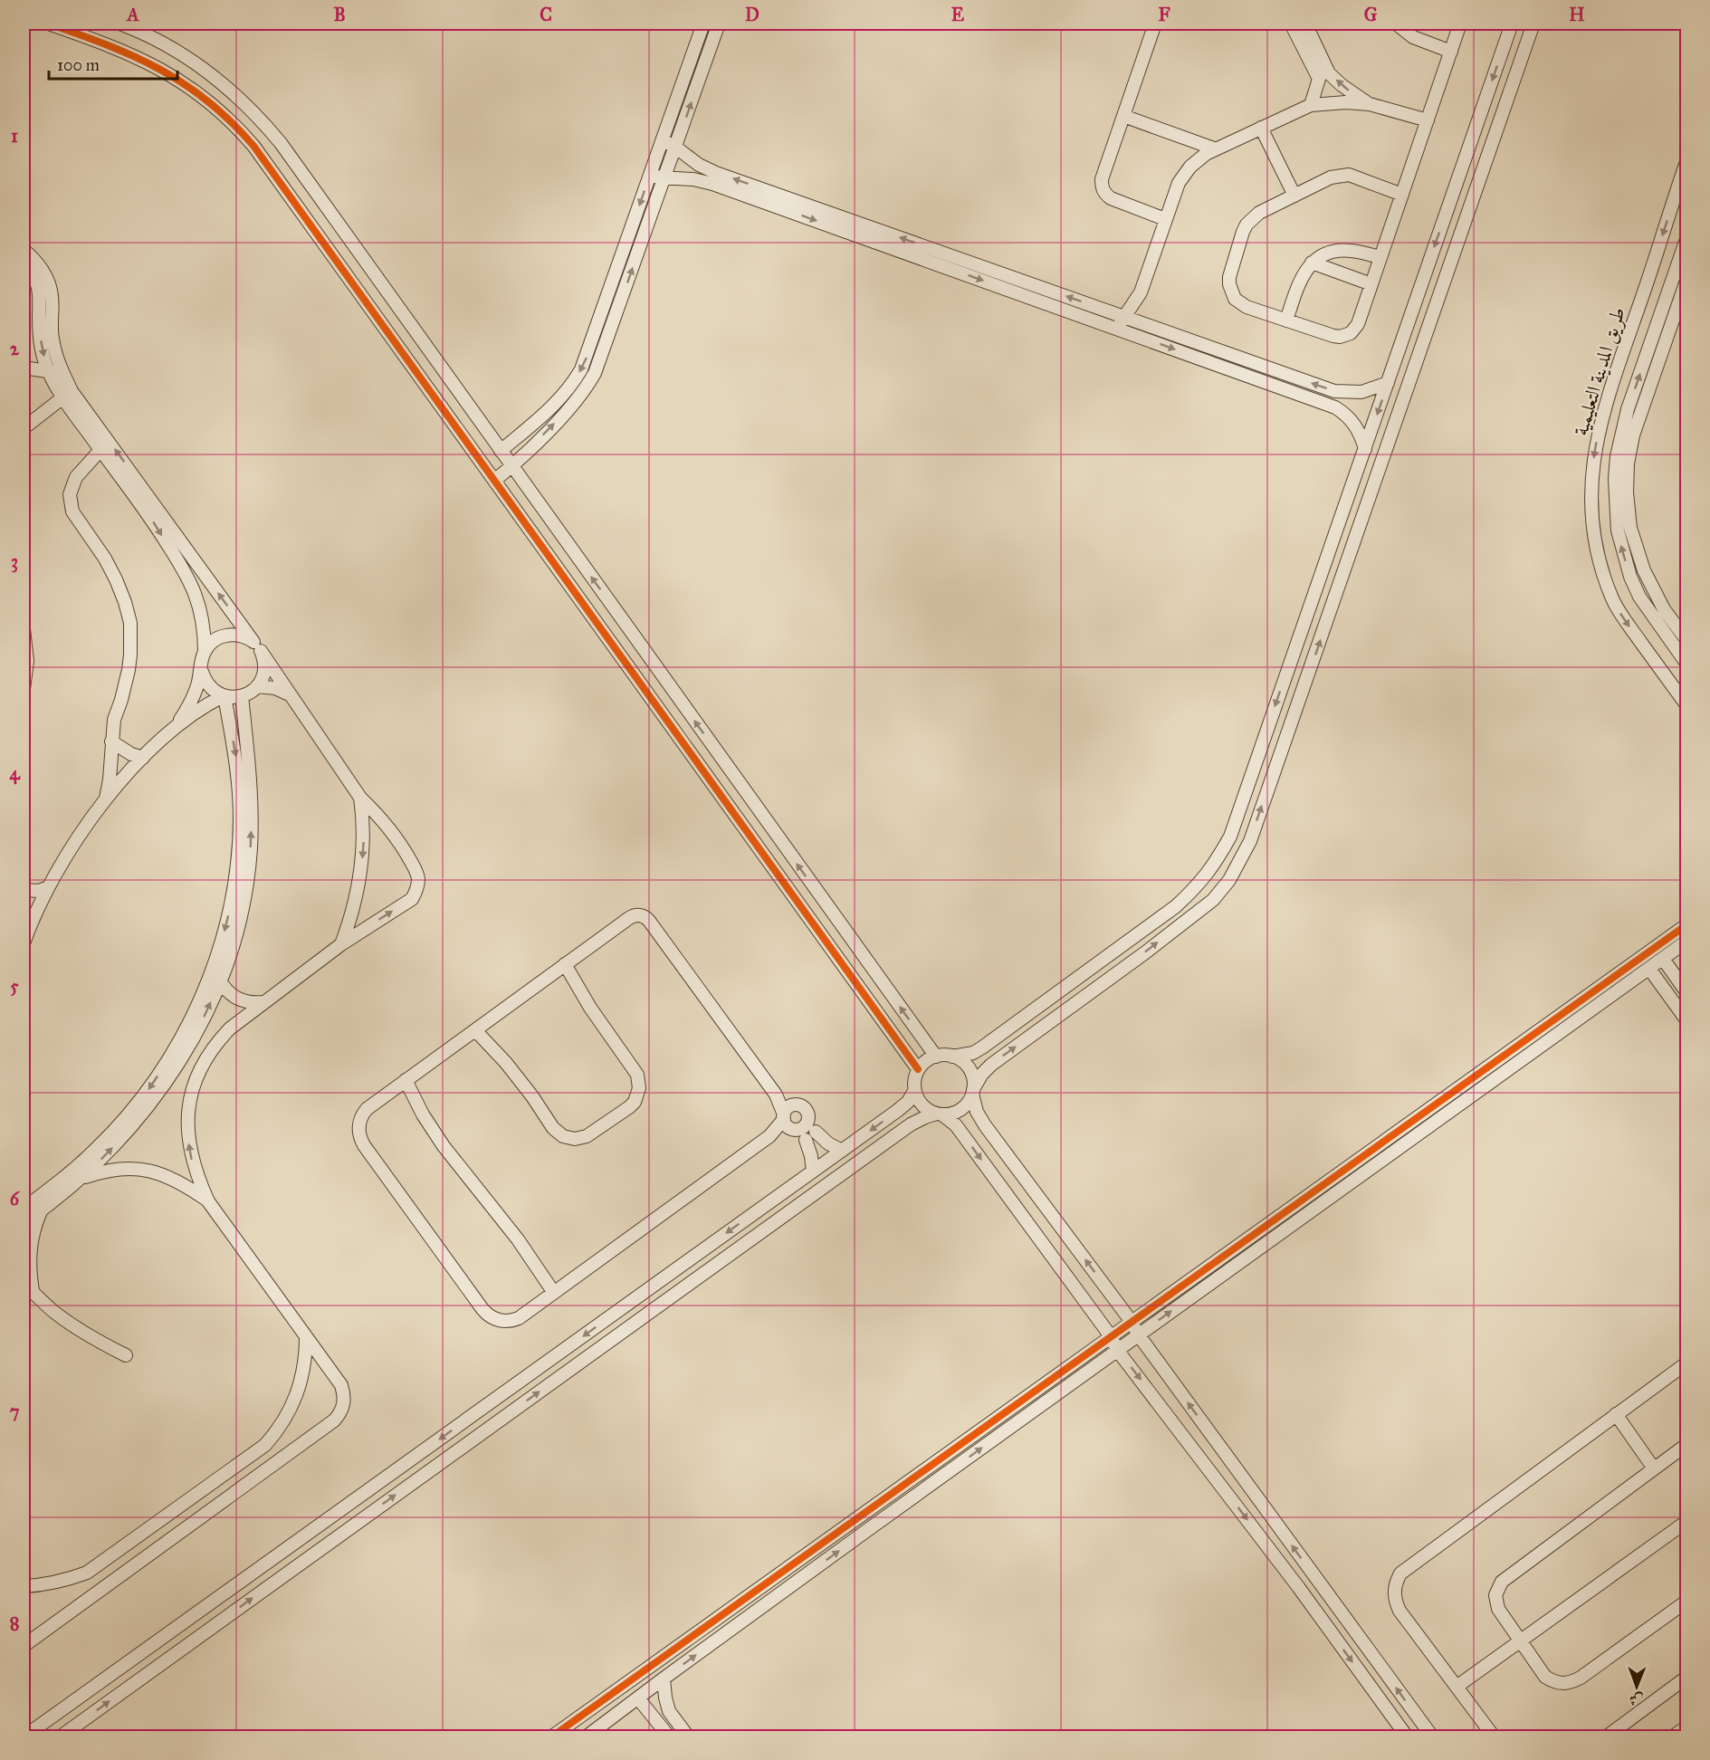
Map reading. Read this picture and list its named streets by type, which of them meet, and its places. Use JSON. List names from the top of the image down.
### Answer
{
  "streets": {
    "street": ["طريق المدينة التعليمية"]
  },
  "scale_bar": "100 m",
  "north": "bottom",
  "grid": {
    "columns": [
      "A",
      "B",
      "C",
      "D",
      "E",
      "F",
      "G",
      "H"
    ],
    "rows": [
      "1",
      "2",
      "3",
      "4",
      "5",
      "6",
      "7",
      "8"
    ]
  }
}
